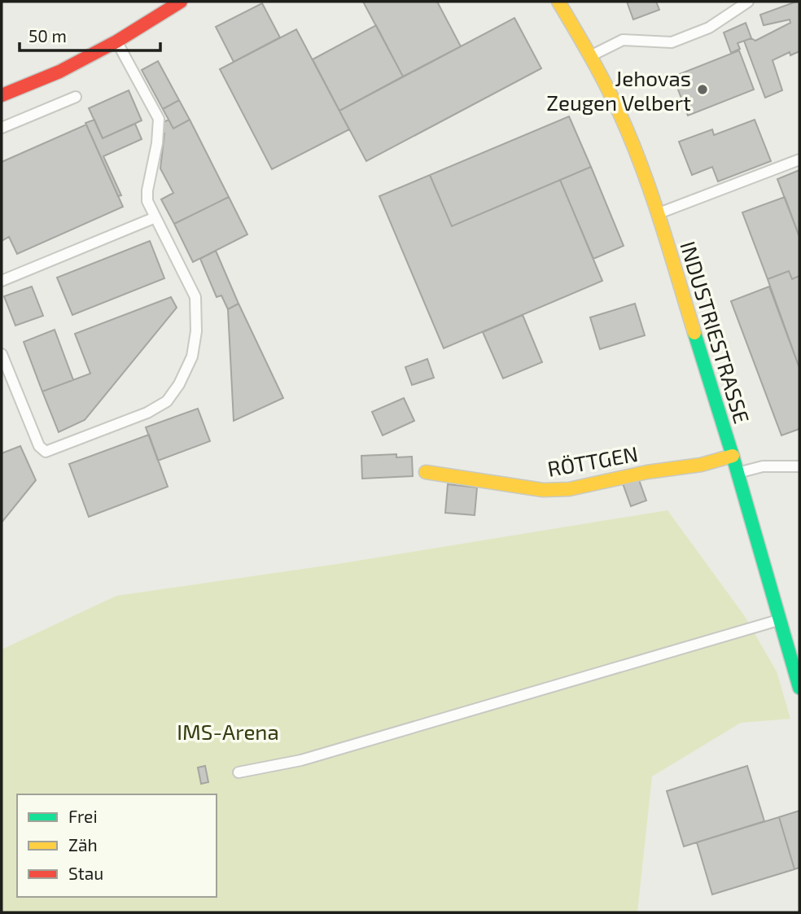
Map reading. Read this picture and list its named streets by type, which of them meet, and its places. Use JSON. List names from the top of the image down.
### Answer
{
  "streets": {
    "street": ["INDUSTRIESTRASSE", "RÖTTGEN"]
  },
  "crossings": [
    ["INDUSTRIESTRASSE", "RÖTTGEN"]
  ],
  "parks": ["IMS-Arena"],
  "places": ["Jehovas Zeugen Velbert"],
  "legend": ["Frei", "Zäh", "Stau"],
  "scale_bar": "50 m"
}
